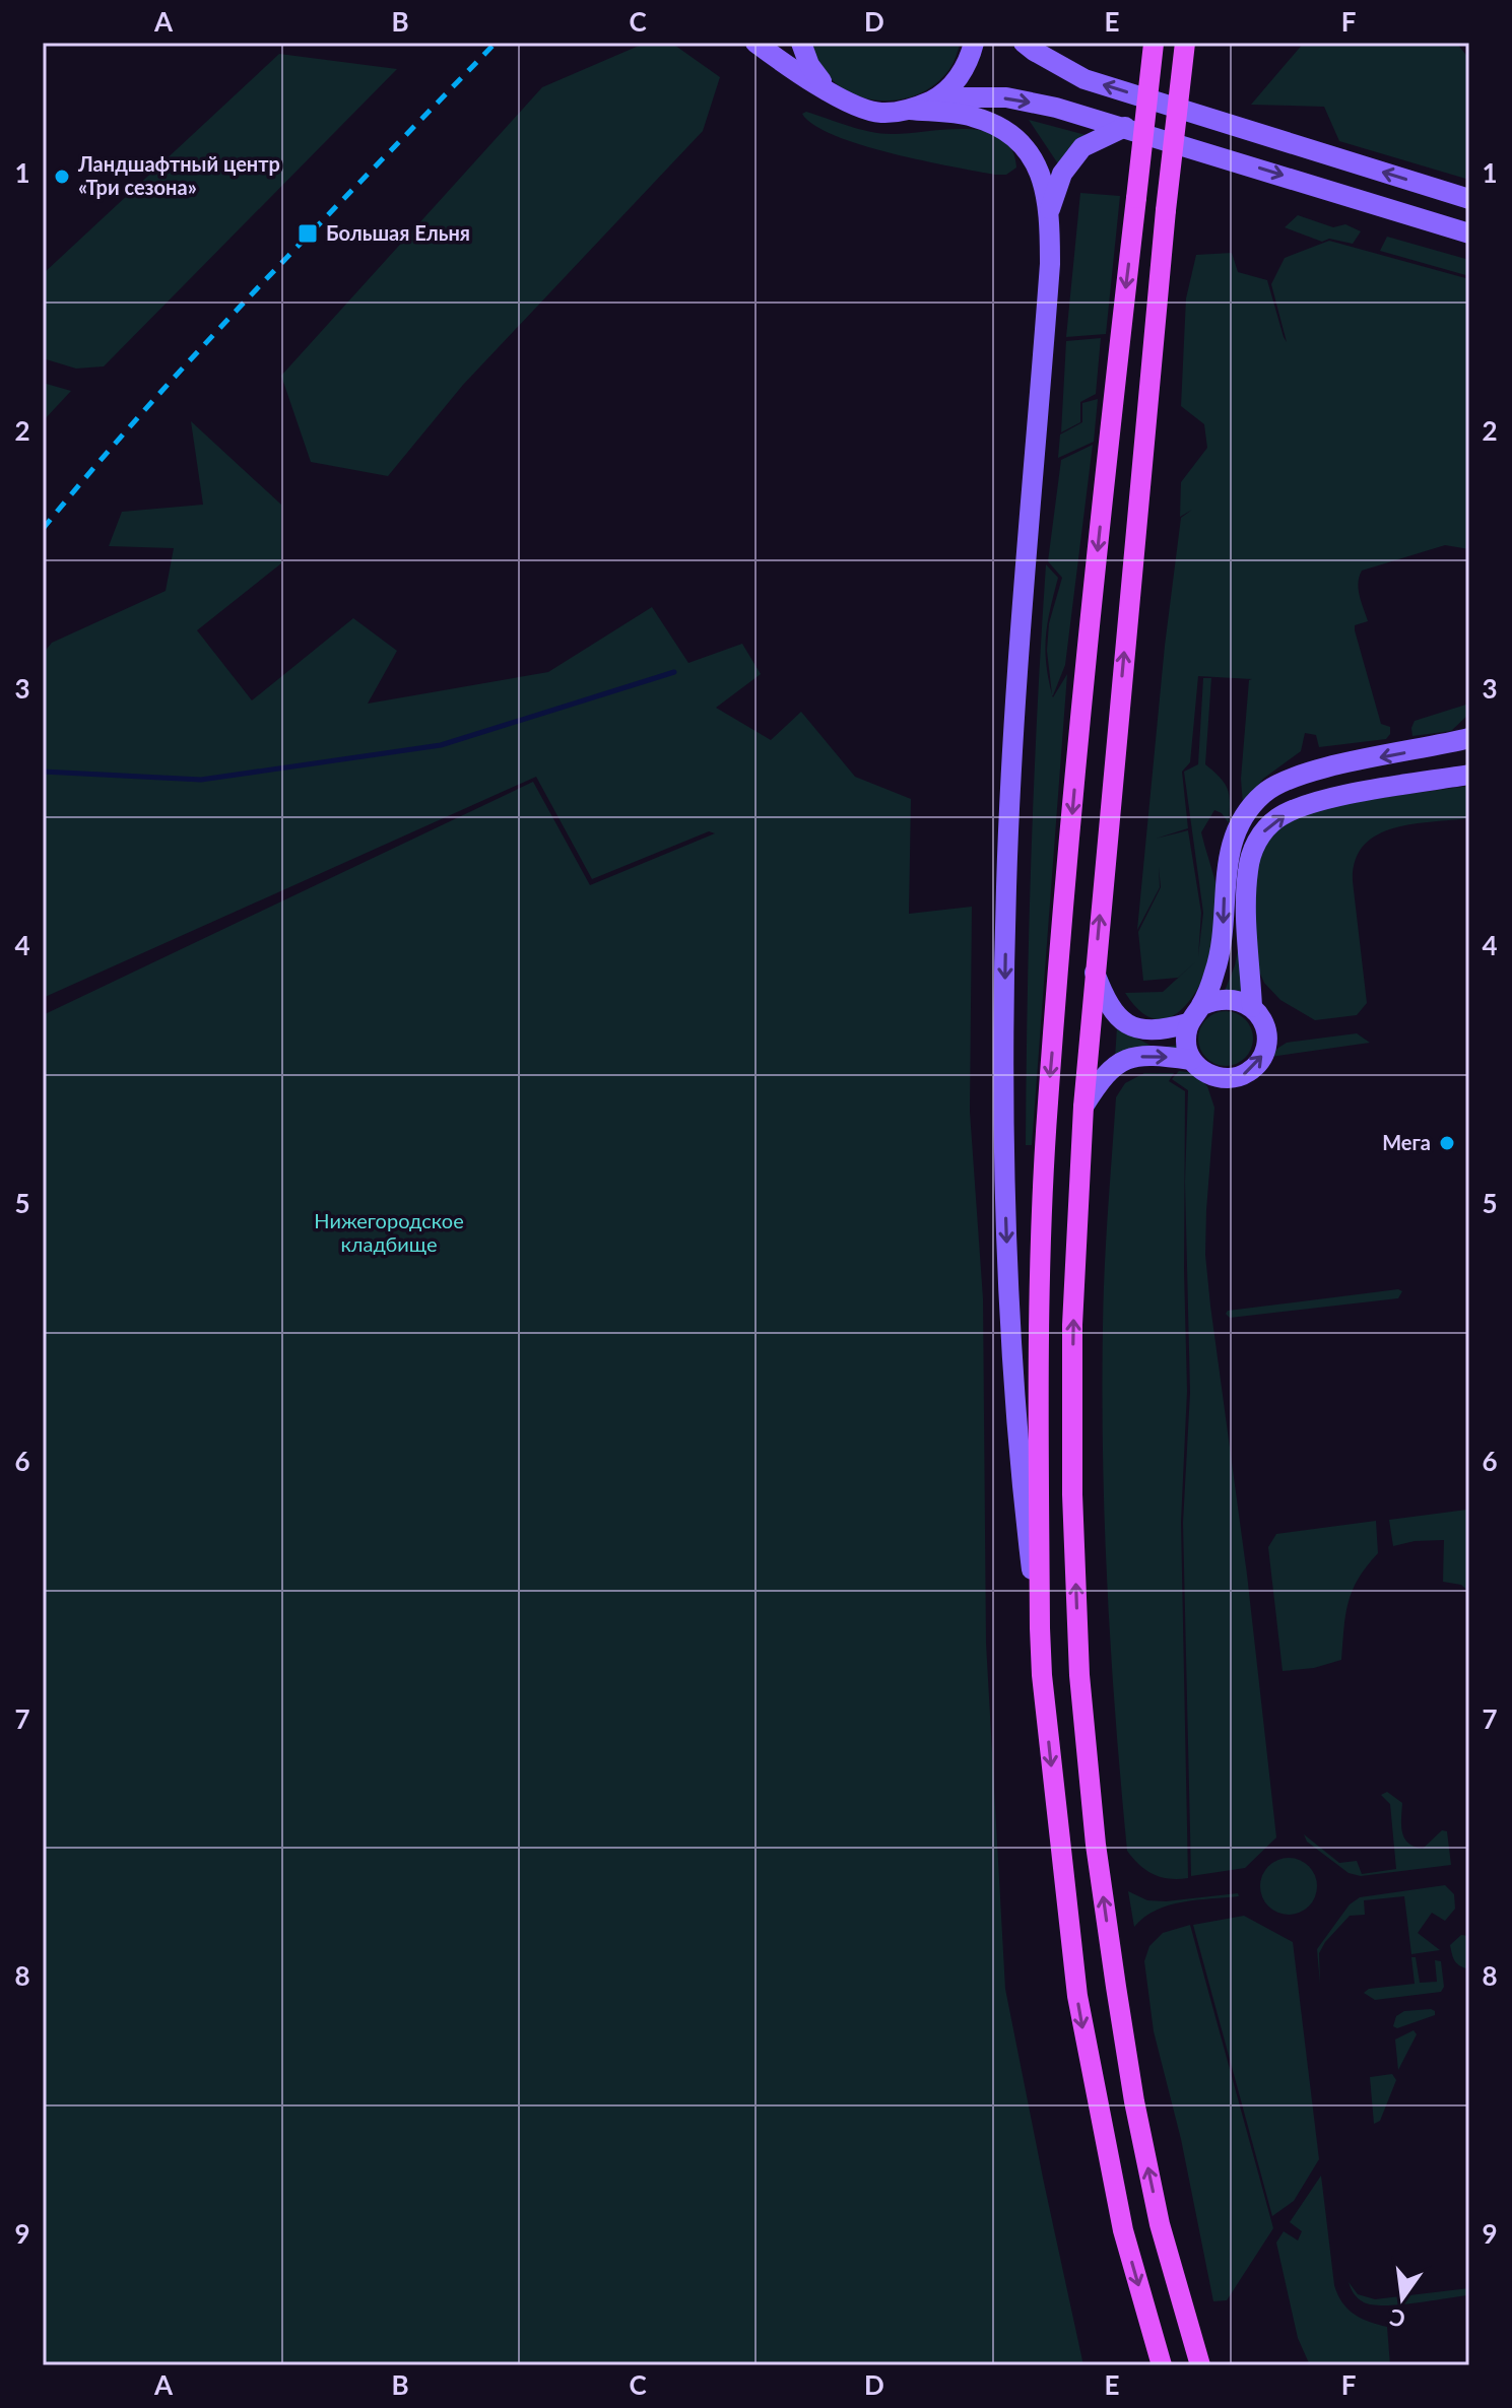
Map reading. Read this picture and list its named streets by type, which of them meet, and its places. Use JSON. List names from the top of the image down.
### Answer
{
  "parks": ["Нижегородское кладбище"],
  "places": {
    "other": ["Ландшафтный центр «Три сезона»", "Мега"],
    "transit": ["Большая Ельня"]
  },
  "north": "bottom",
  "grid": {
    "columns": [
      "A",
      "B",
      "C",
      "D",
      "E",
      "F"
    ],
    "rows": [
      "1",
      "2",
      "3",
      "4",
      "5",
      "6",
      "7",
      "8",
      "9"
    ]
  }
}
